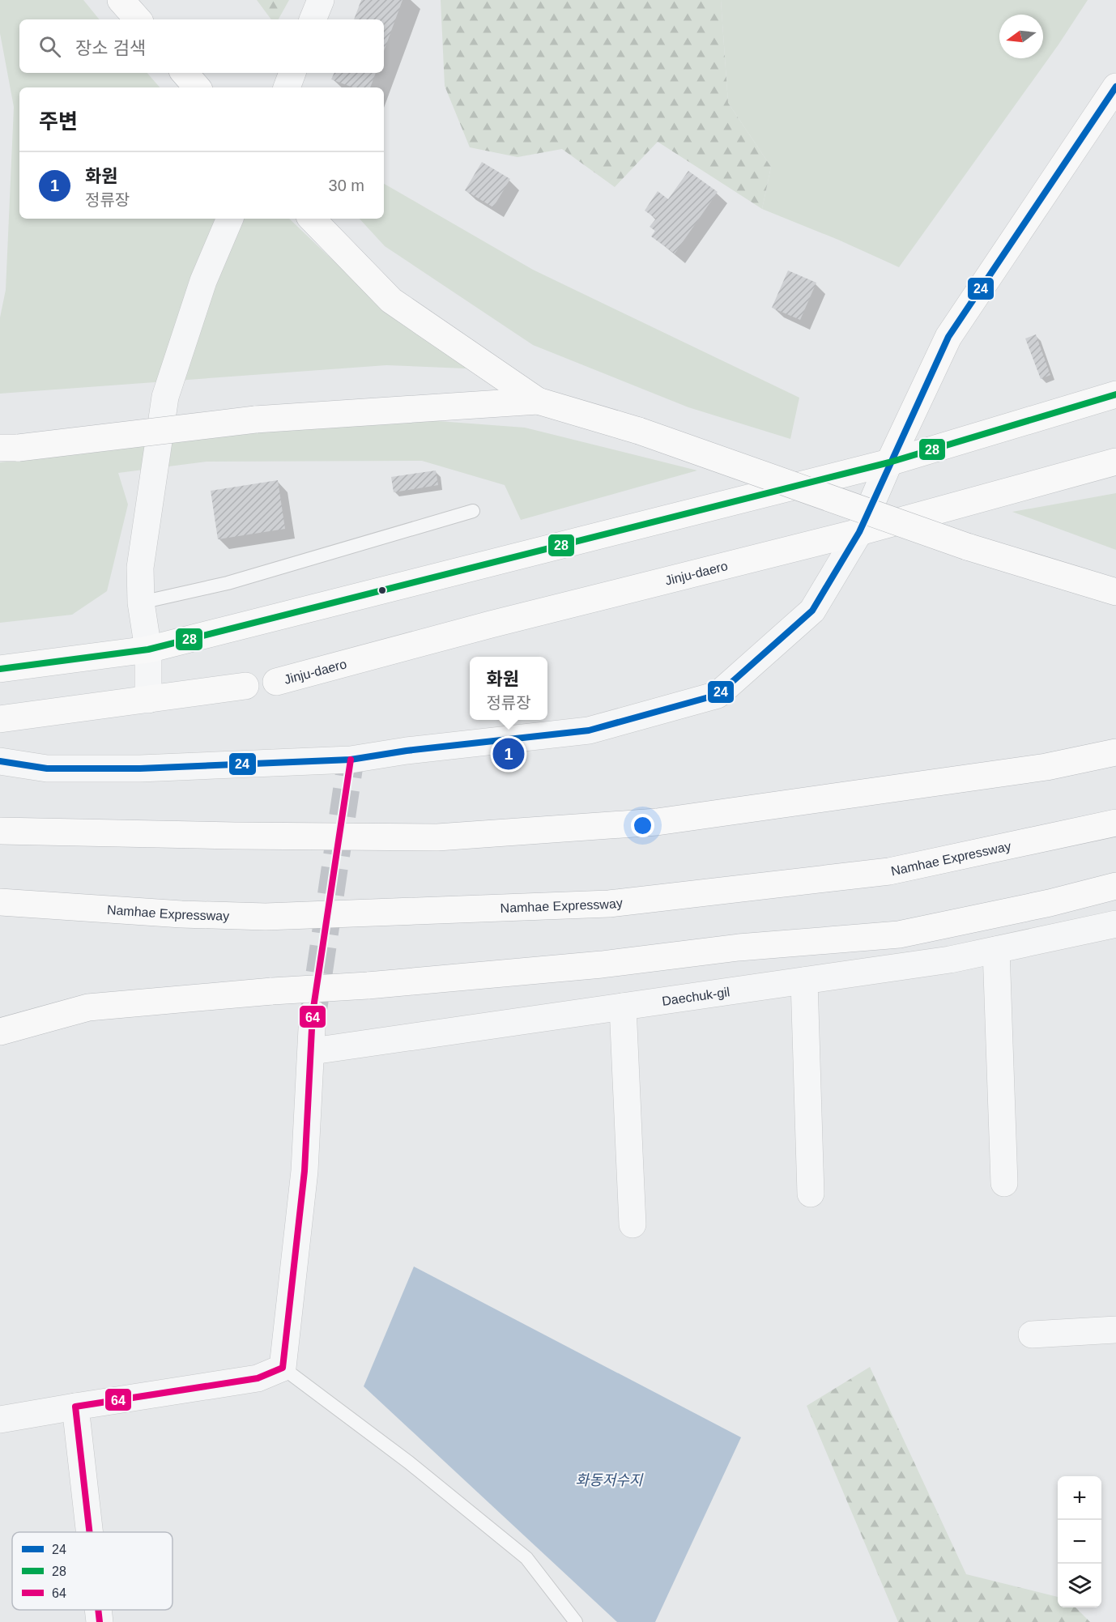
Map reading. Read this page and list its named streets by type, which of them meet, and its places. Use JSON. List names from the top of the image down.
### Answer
{
  "streets": {
    "main road": ["Jinju-daero", "Namhae Expressway"],
    "street": ["Daechuk-gil"]
  },
  "water": ["화동저수지"],
  "lines": ["transit line 24", "transit line 28", "transit line 64"],
  "legend": ["24", "28", "64"],
  "north": "left",
  "page": {
    "search": "장소 검색",
    "heading": "주변",
    "list": [
      {
        "mark": "1",
        "name": "화원",
        "note": "정류장",
        "value": "30 m"
      }
    ],
    "popup": ["화원", "정류장"],
    "pins": "1",
    "map_buttons": ["+", "−"]
  }
}
